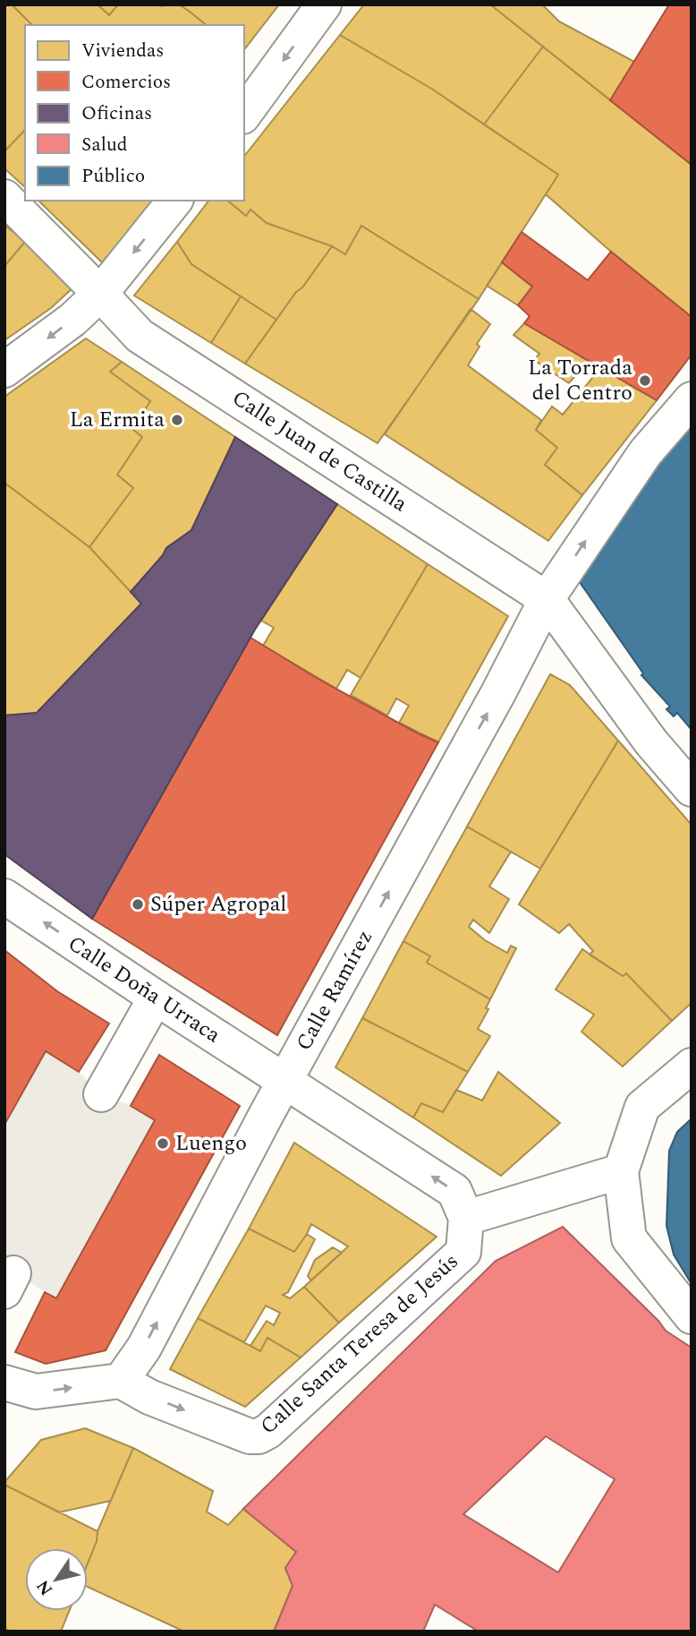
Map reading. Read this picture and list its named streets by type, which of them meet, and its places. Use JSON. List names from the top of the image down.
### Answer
{
  "streets": {
    "street": [
      "Calle Juan de Castilla",
      "Calle Doña Urraca",
      "Calle Ramírez",
      "Calle Santa Teresa de Jesús"
    ]
  },
  "crossings": [
    ["Calle Juan de Castilla", "Calle Ramírez"],
    ["Calle Doña Urraca", "Calle Ramírez"],
    ["Calle Ramírez", "Calle Santa Teresa de Jesús"]
  ],
  "one_way": ["Calle Doña Urraca", "Calle Ramírez", "Calle Santa Teresa de Jesús"],
  "places": [
    "La Torrada del Centro",
    "La Ermita",
    "Súper Agropal",
    "Luengo"
  ],
  "legend": [
    "Viviendas",
    "Comercios",
    "Oficinas",
    "Salud",
    "Público"
  ],
  "north": "bottom left"
}
